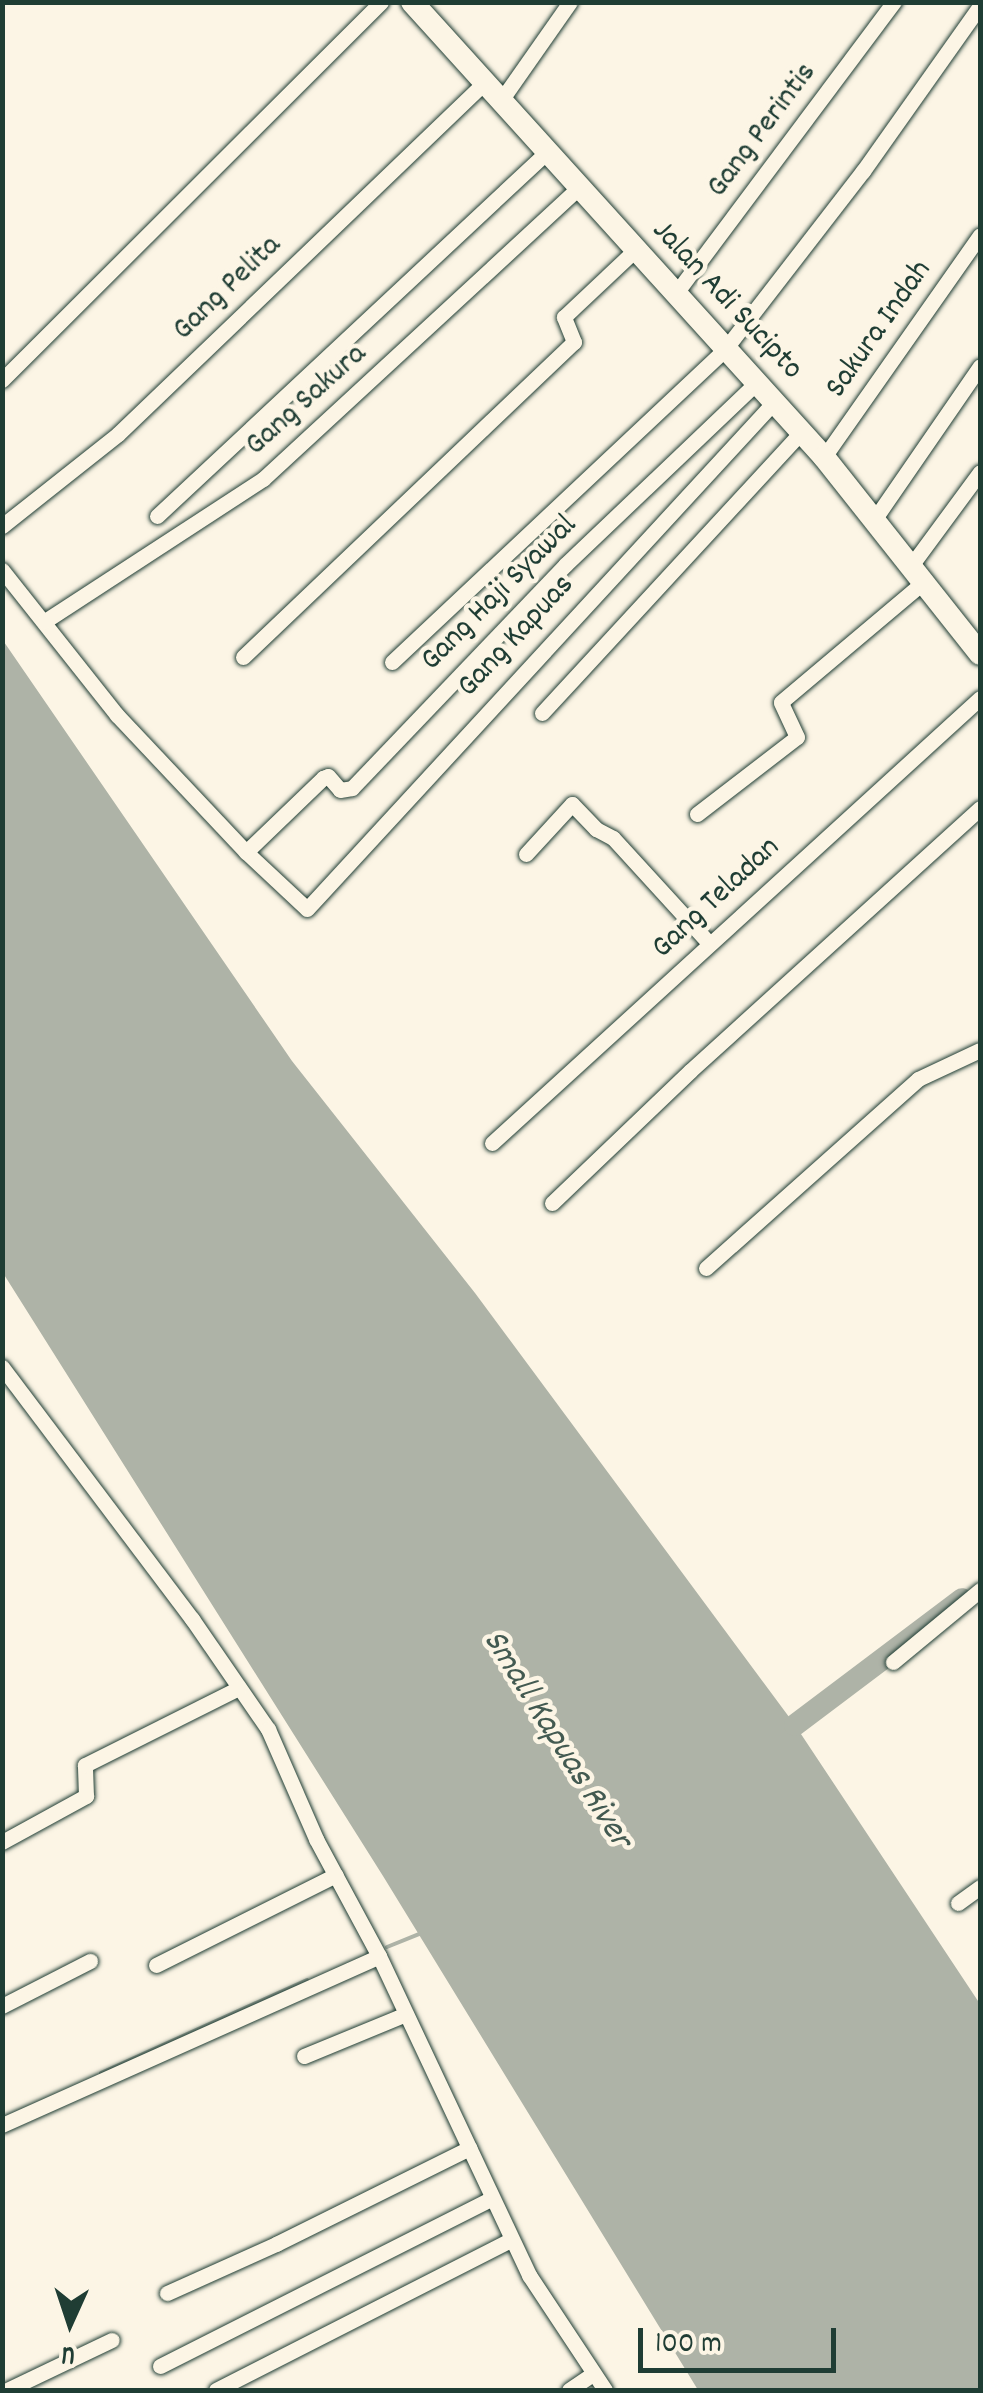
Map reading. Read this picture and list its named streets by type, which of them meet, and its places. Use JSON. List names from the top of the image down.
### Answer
{
  "streets": {
    "main road": ["Jalan Adi Sucipto"],
    "street": [
      "Gang Perintis",
      "Gang Pelita",
      "Sakura Indah",
      "Gang Sakura",
      "Gang Haji Syawal",
      "Gang Kapuas",
      "Gang Teladan"
    ]
  },
  "crossings": [
    ["Gang Perintis", "Jalan Adi Sucipto"],
    ["Gang Pelita", "Jalan Adi Sucipto"],
    ["Jalan Adi Sucipto", "Sakura Indah"],
    ["Jalan Adi Sucipto", "Gang Sakura"],
    ["Jalan Adi Sucipto", "Gang Haji Syawal"],
    ["Jalan Adi Sucipto", "Gang Kapuas"],
    ["Gang Haji Syawal", "Gang Kapuas"]
  ],
  "water": ["Small Kapuas River"],
  "scale_bar": "100 m",
  "north": "bottom"
}
